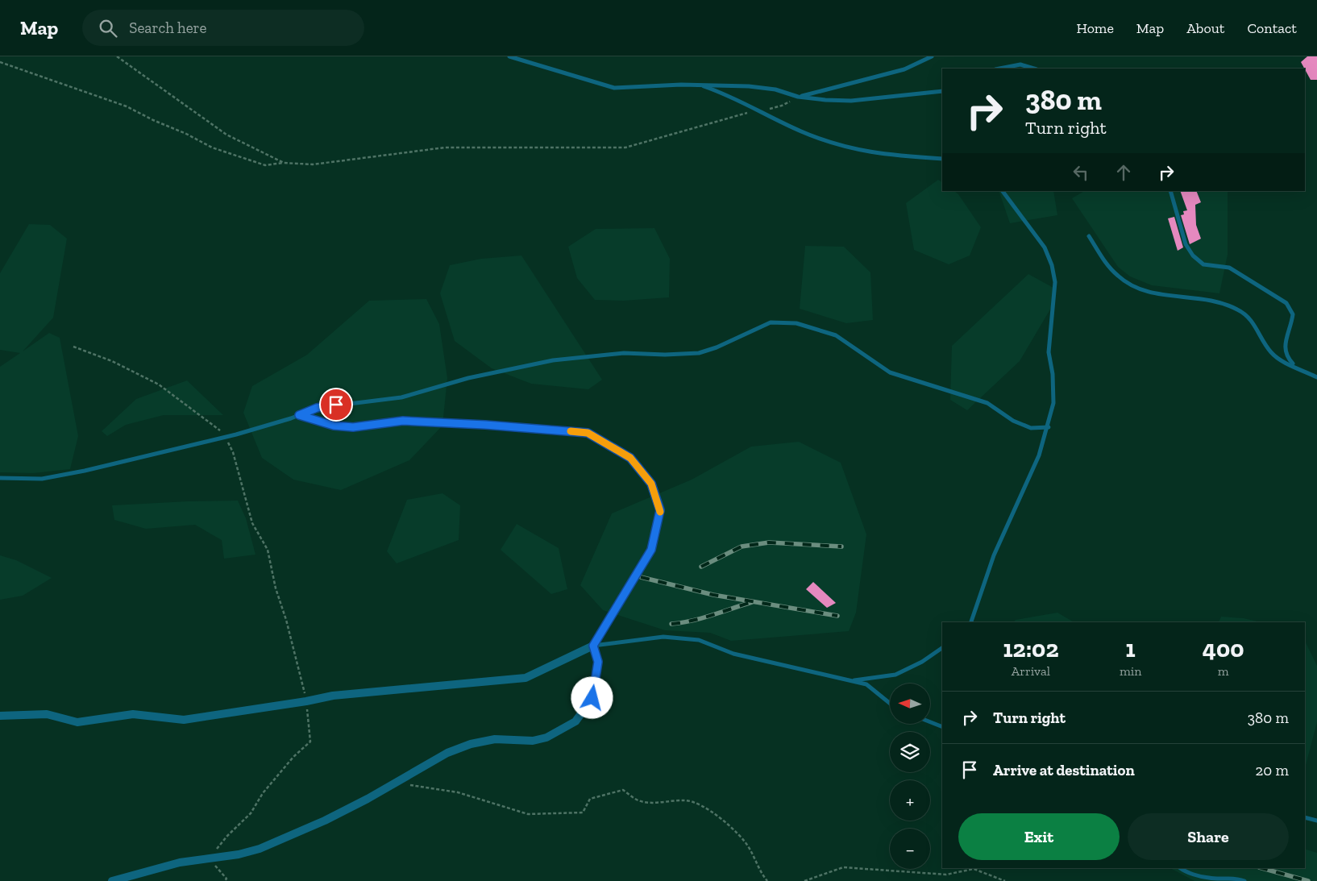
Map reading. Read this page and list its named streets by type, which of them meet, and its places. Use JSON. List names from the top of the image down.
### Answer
{
  "north": "left",
  "page": {
    "header": "Map",
    "search": "Search here",
    "nav": [
      "Home",
      "Map",
      "About",
      "Contact"
    ],
    "turn": ["380 m", "Turn right"],
    "eta": [
      "12:02",
      "Arrival",
      "1",
      "min",
      "400",
      "m"
    ],
    "map_buttons": ["+", "−"],
    "list": [
      {
        "name": "Turn right",
        "value": "380 m"
      },
      {
        "name": "Arrive at destination",
        "value": "20 m"
      }
    ],
    "buttons": ["Exit", "Share"]
  }
}
